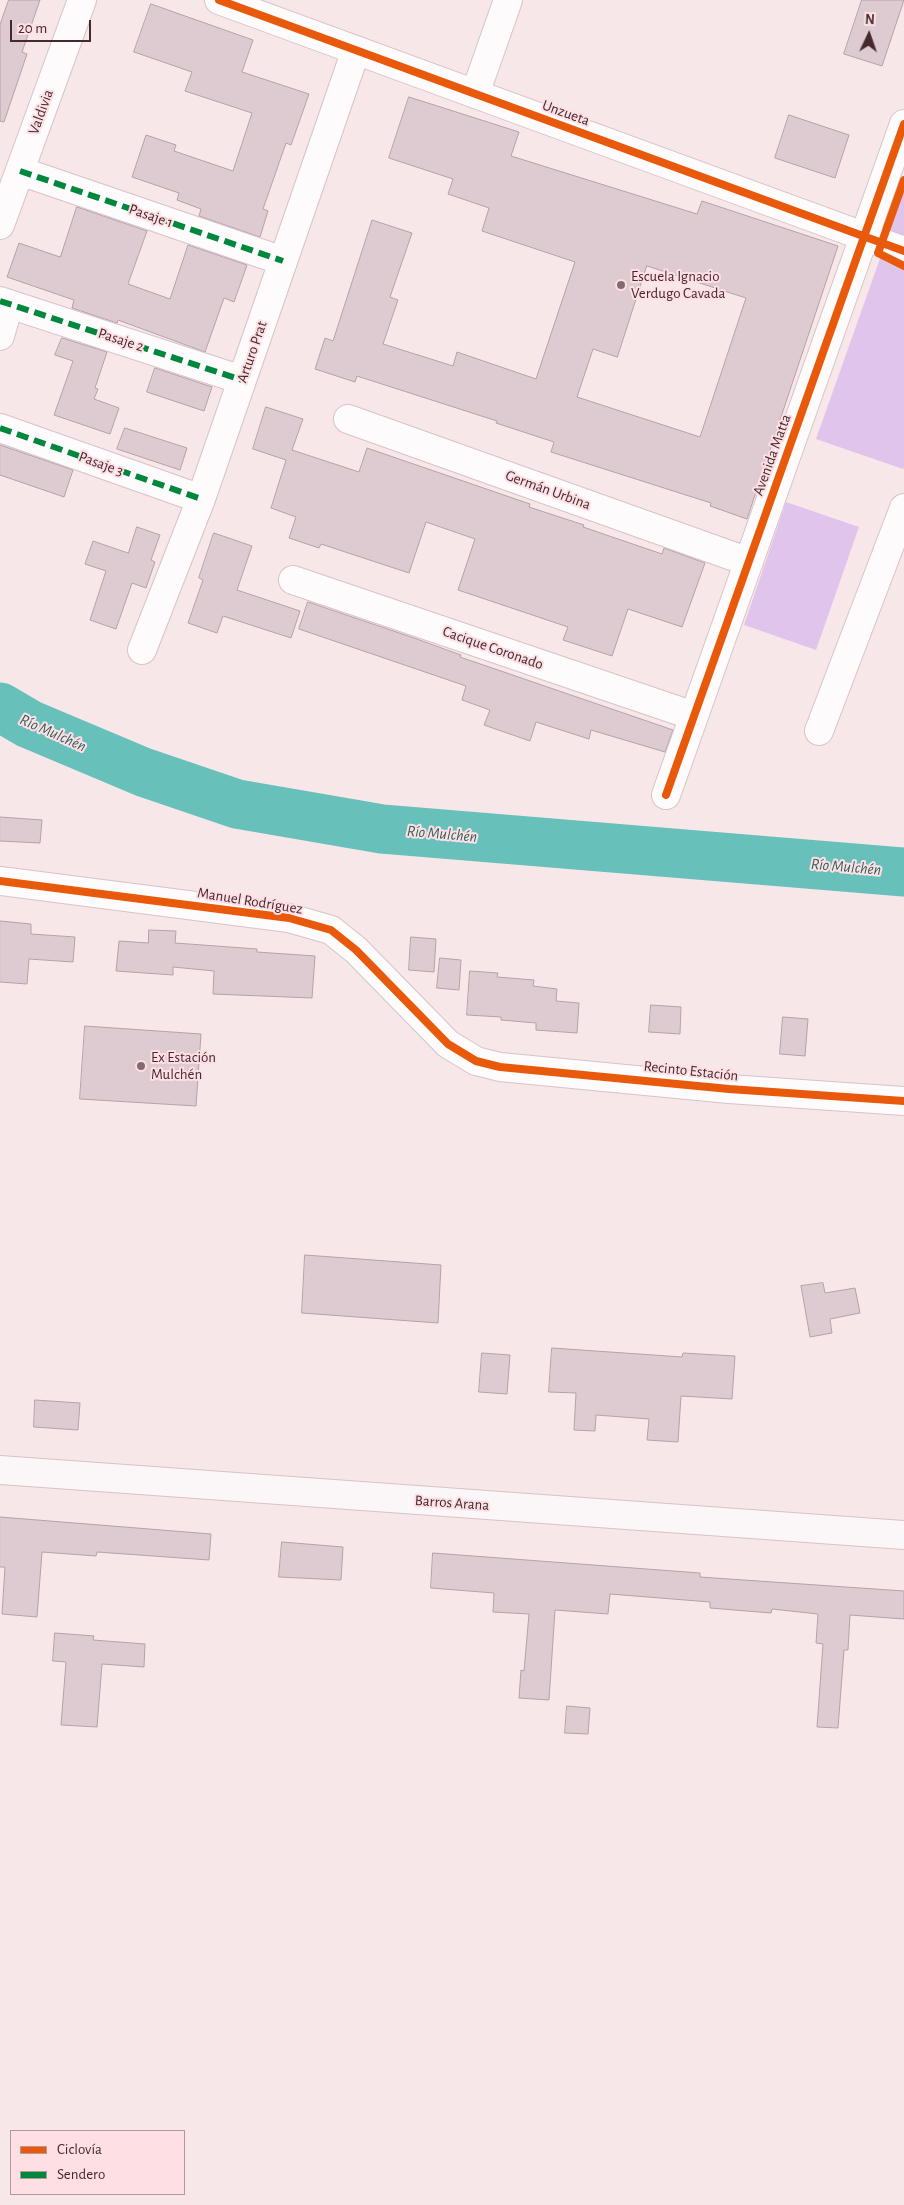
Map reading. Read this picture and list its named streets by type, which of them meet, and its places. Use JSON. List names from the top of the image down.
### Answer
{
  "streets": {
    "main road": ["Barros Arana"],
    "street": [
      "Valdivia",
      "Unzueta",
      "Pasaje 1",
      "Pasaje 2",
      "Arturo Prat",
      "Avenida Matta",
      "Pasaje 3",
      "Germán Urbina",
      "Cacique Coronado",
      "Manuel Rodríguez",
      "Recinto Estación"
    ]
  },
  "crossings": [
    ["Valdivia", "Pasaje 1"],
    ["Unzueta", "Arturo Prat"],
    ["Unzueta", "Avenida Matta"],
    ["Pasaje 1", "Arturo Prat"],
    ["Pasaje 2", "Arturo Prat"],
    ["Arturo Prat", "Pasaje 3"],
    ["Avenida Matta", "Germán Urbina"],
    ["Avenida Matta", "Cacique Coronado"],
    ["Manuel Rodríguez", "Recinto Estación"]
  ],
  "water": ["Río Mulchén"],
  "places": ["Escuela Ignacio Verdugo Cavada", "Ex Estación Mulchén"],
  "legend": ["Ciclovía", "Sendero"],
  "scale_bar": "20 m",
  "north": "top"
}
